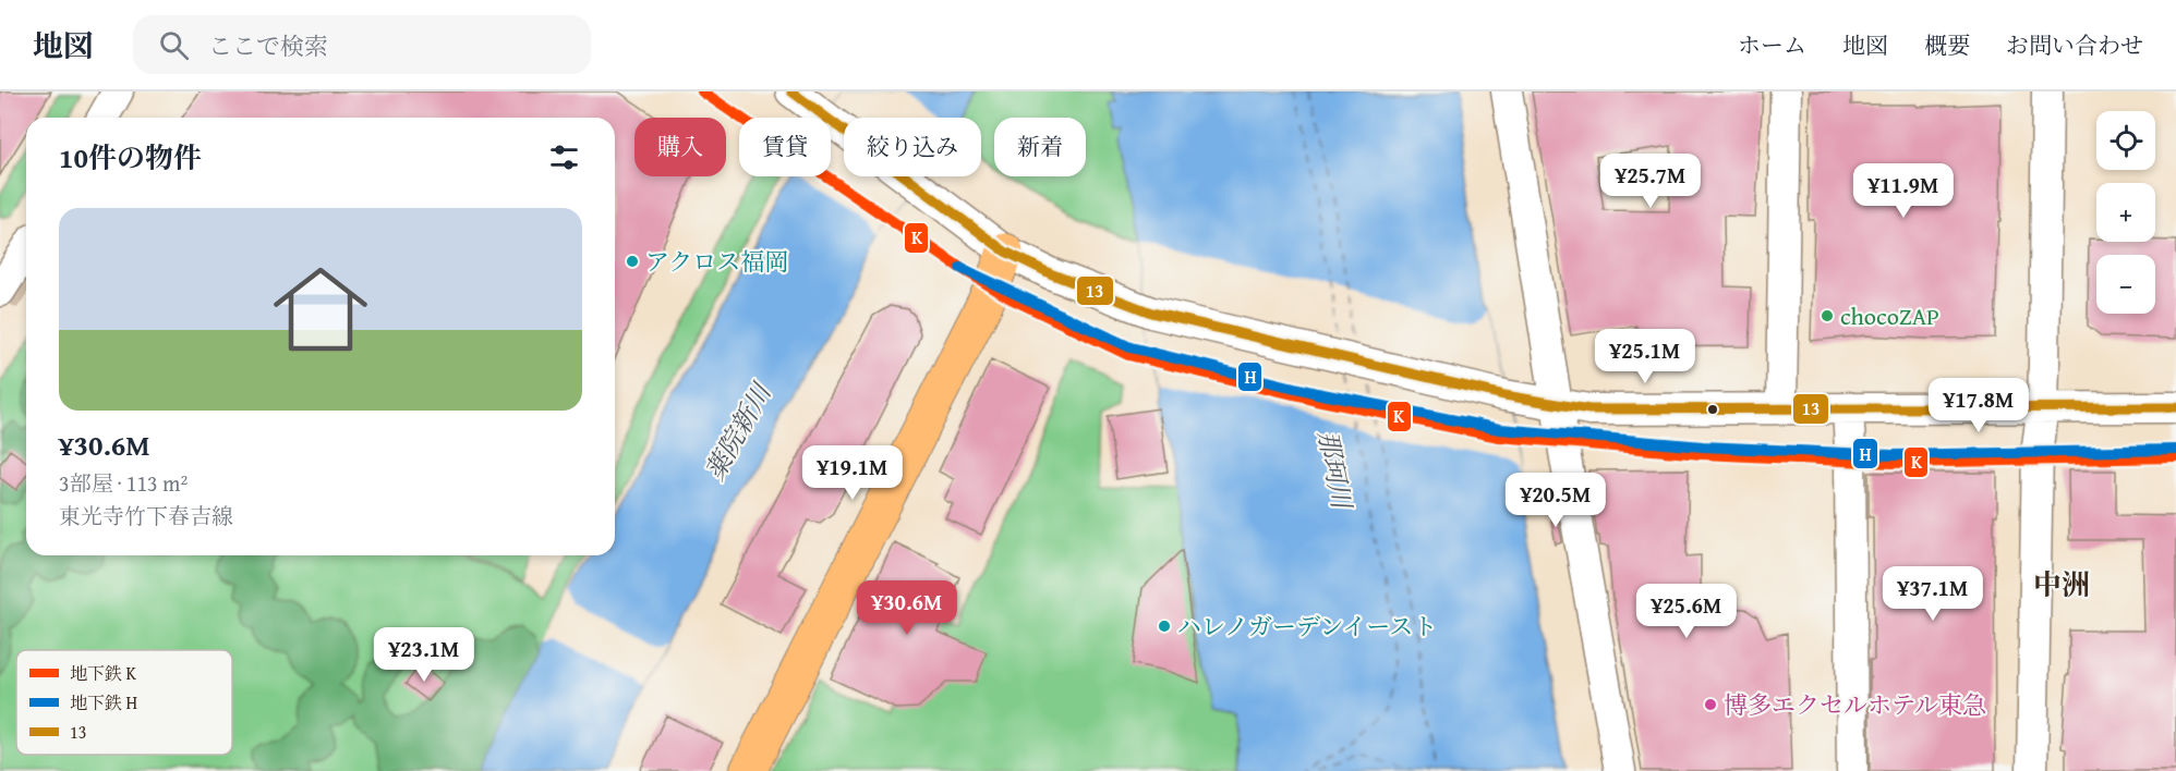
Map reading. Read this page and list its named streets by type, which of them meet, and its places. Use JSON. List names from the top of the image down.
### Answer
{
  "districts": ["中洲"],
  "water": ["薬院新川", "那珂川"],
  "places": [
    "アクロス福岡",
    "chocoZAP",
    "ハレノガーデンイースト",
    "博多エクセルホテル東急"
  ],
  "lines": ["metro line K", "transit line 13", "metro line H"],
  "legend": ["地下鉄 K", "地下鉄 H", "13"],
  "page": {
    "header": "地図",
    "search": "ここで検索",
    "nav": [
      "ホーム",
      "地図",
      "概要",
      "お問い合わせ"
    ],
    "map_buttons": ["+", "−"],
    "chip": [
      "購入",
      "賃貸",
      "絞り込み",
      "新着"
    ],
    "heading": "10件の物件",
    "price": [
      "¥25.7M",
      "¥11.9M",
      "¥25.1M",
      "¥17.8M",
      "¥19.1M",
      "¥20.5M",
      "¥37.1M",
      "¥30.6M",
      "¥25.6M",
      "¥23.1M"
    ],
    "list": [
      {
        "name": "¥30.6M",
        "note": "3部屋 · 113 m² · 東光寺竹下春吉線"
      }
    ]
  }
}
